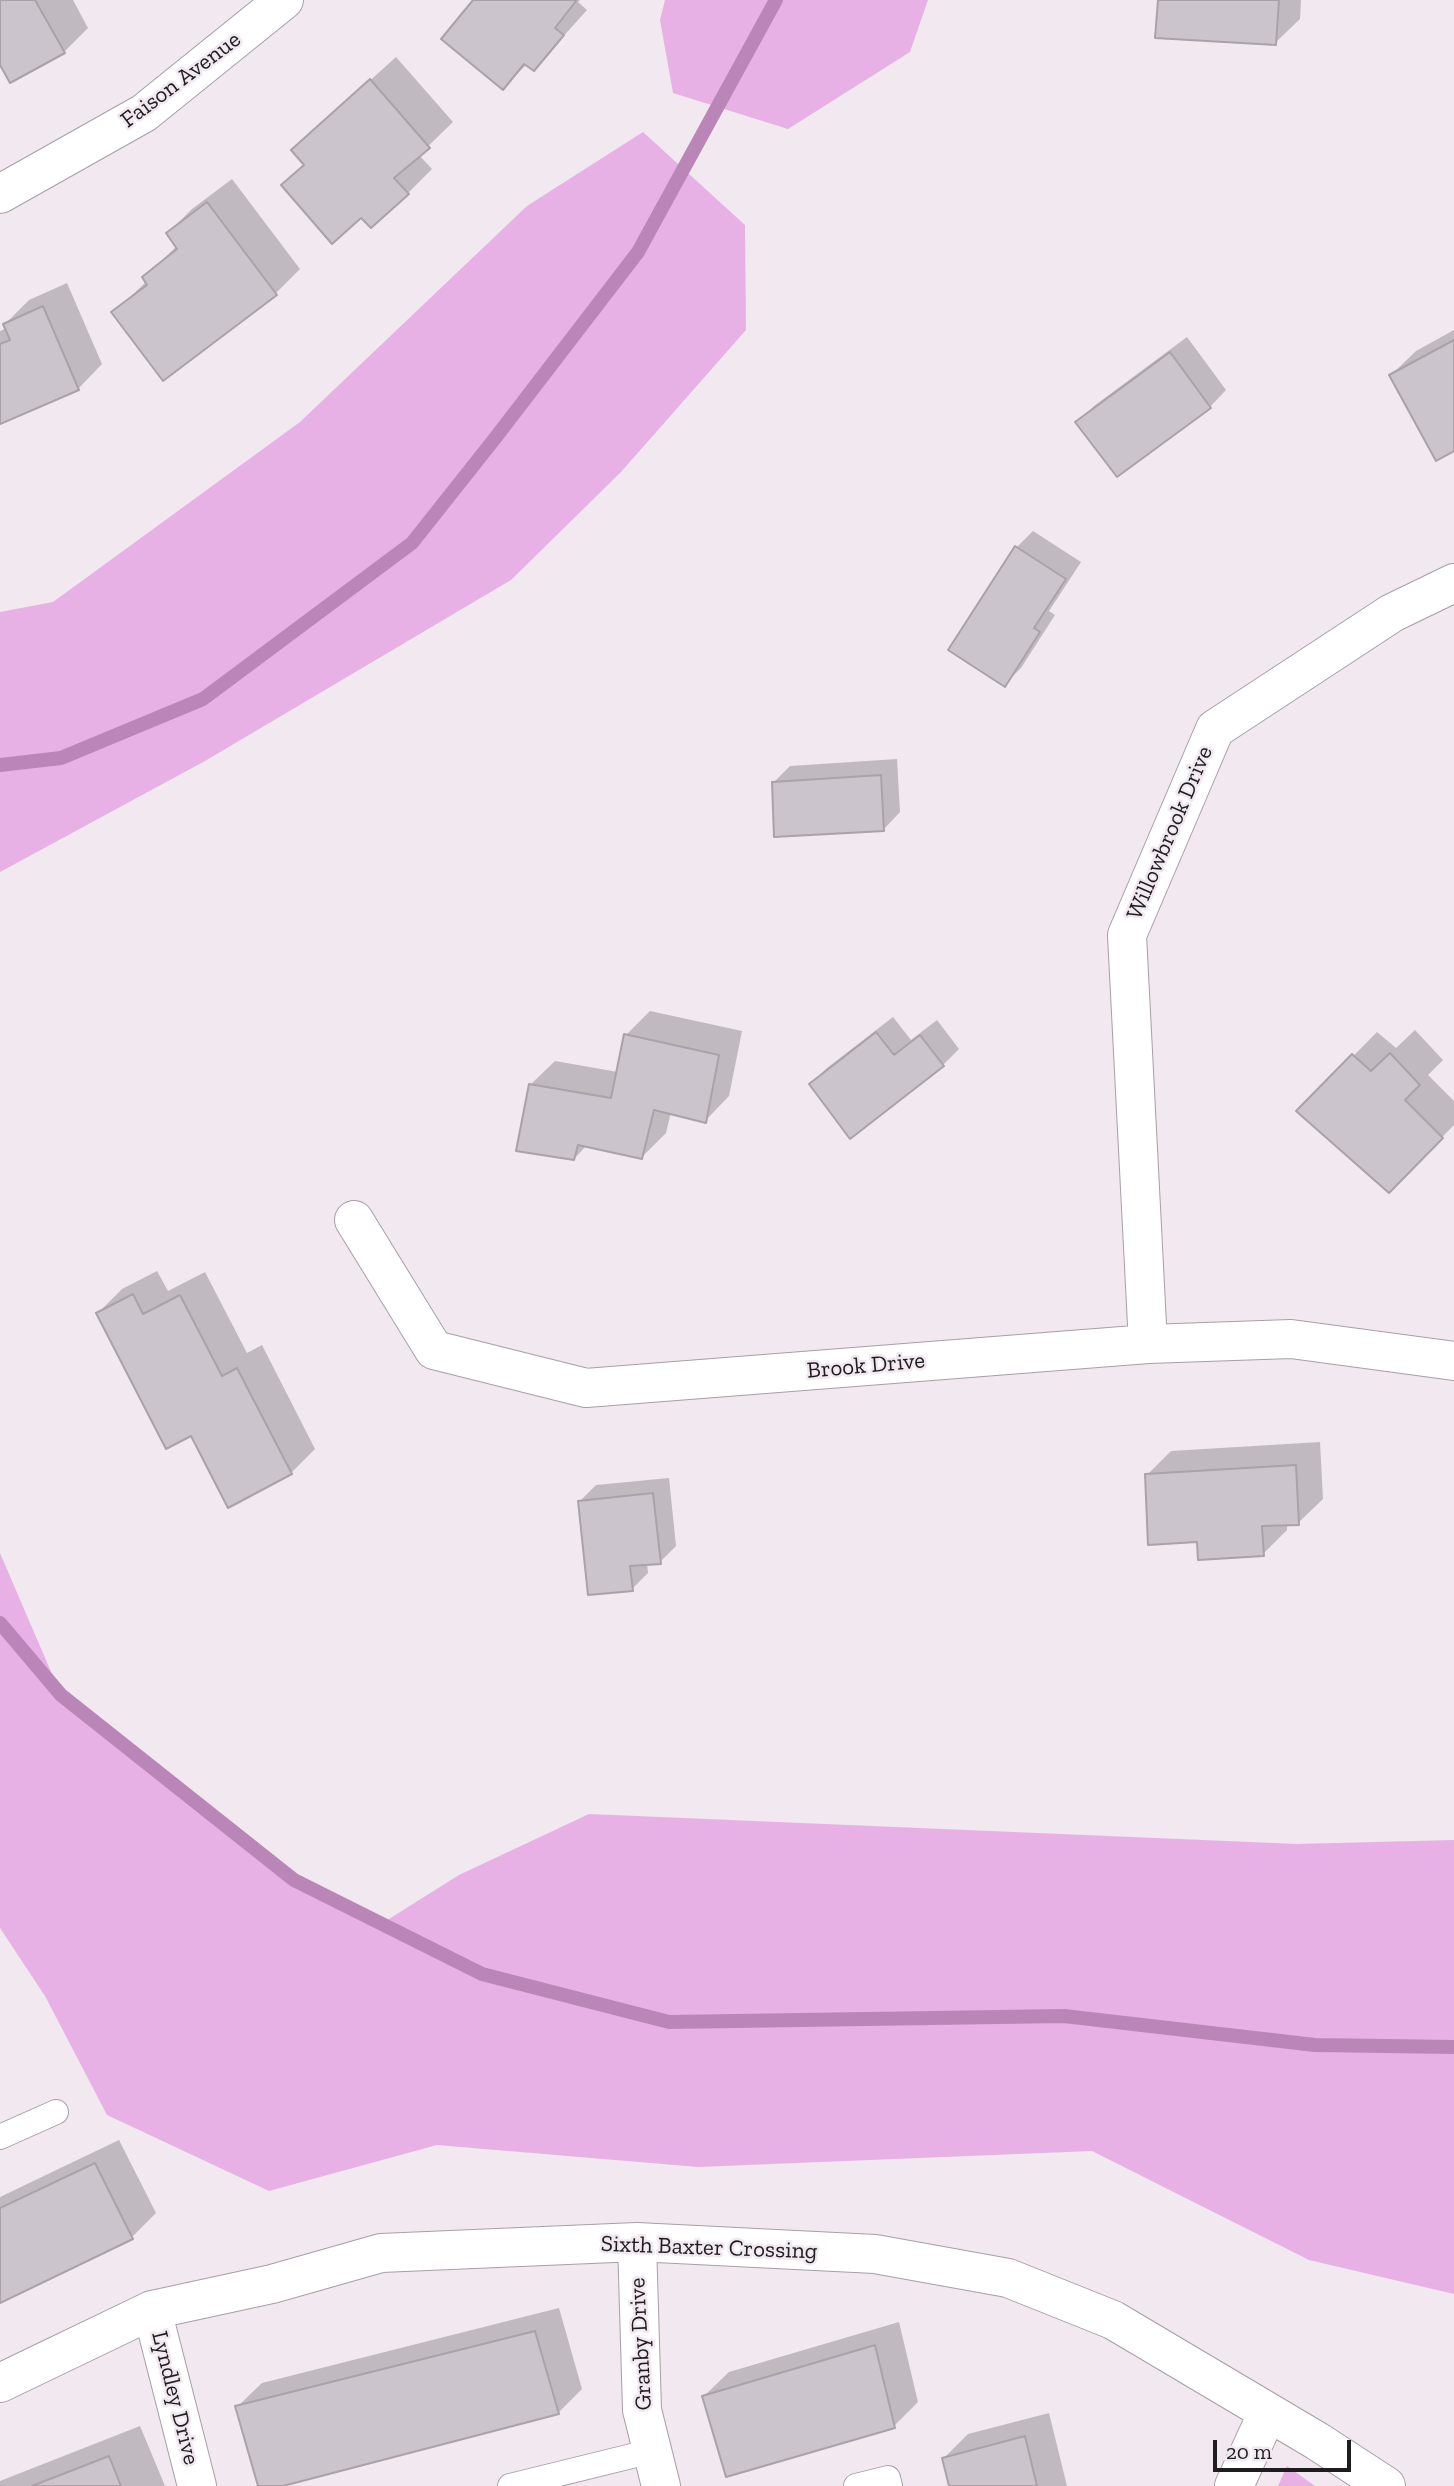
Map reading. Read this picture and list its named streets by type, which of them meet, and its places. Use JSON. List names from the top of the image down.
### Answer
{
  "streets": {
    "street": [
      "Faison Avenue",
      "Willowbrook Drive",
      "Brook Drive",
      "Sixth Baxter Crossing",
      "Granby Drive",
      "Lyndley Drive"
    ]
  },
  "crossings": [
    ["Willowbrook Drive", "Brook Drive"],
    ["Sixth Baxter Crossing", "Granby Drive"],
    ["Sixth Baxter Crossing", "Lyndley Drive"]
  ],
  "scale_bar": "20 m"
}
